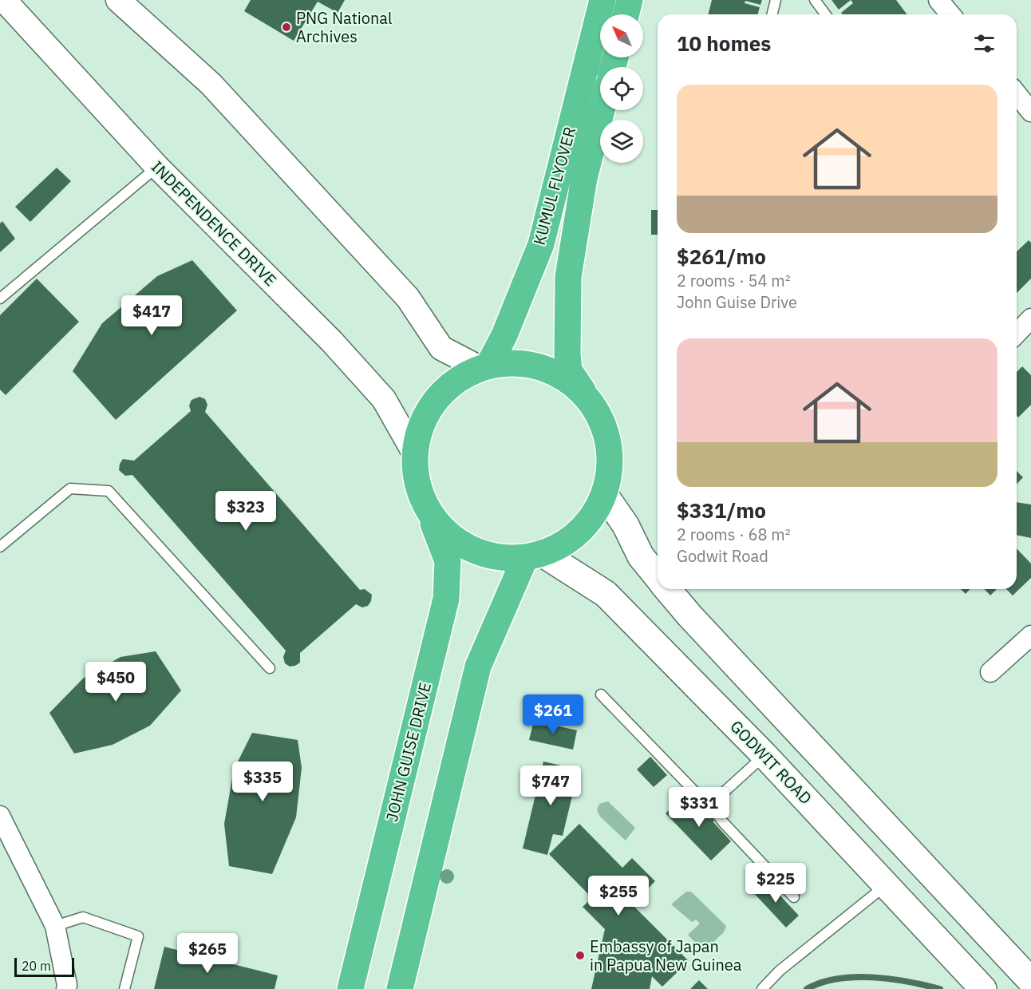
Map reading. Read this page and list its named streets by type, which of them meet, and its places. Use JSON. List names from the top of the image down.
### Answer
{
  "streets": {
    "highway": ["KUMUL FLYOVER", "JOHN GUISE DRIVE"],
    "main road": ["GODWIT ROAD"],
    "street": ["INDEPENDENCE DRIVE"]
  },
  "crossings": [
    ["KUMUL FLYOVER", "JOHN GUISE DRIVE"],
    ["INDEPENDENCE DRIVE", "JOHN GUISE DRIVE"]
  ],
  "places": ["PNG National Archives", "Embassy of Japan in Papua New Guinea"],
  "scale_bar": "20 m",
  "north": "top left",
  "page": {
    "heading": "10 homes",
    "list": [
      {
        "name": "$261/mo",
        "note": "2 rooms · 54 m² · John Guise Drive"
      },
      {
        "name": "$331/mo",
        "note": "2 rooms · 68 m² · Godwit Road"
      }
    ],
    "price": [
      "$417",
      "$323",
      "$450",
      "$261",
      "$335",
      "$747",
      "$331",
      "$225",
      "$255",
      "$265"
    ],
    "scale": "20 m"
  }
}
